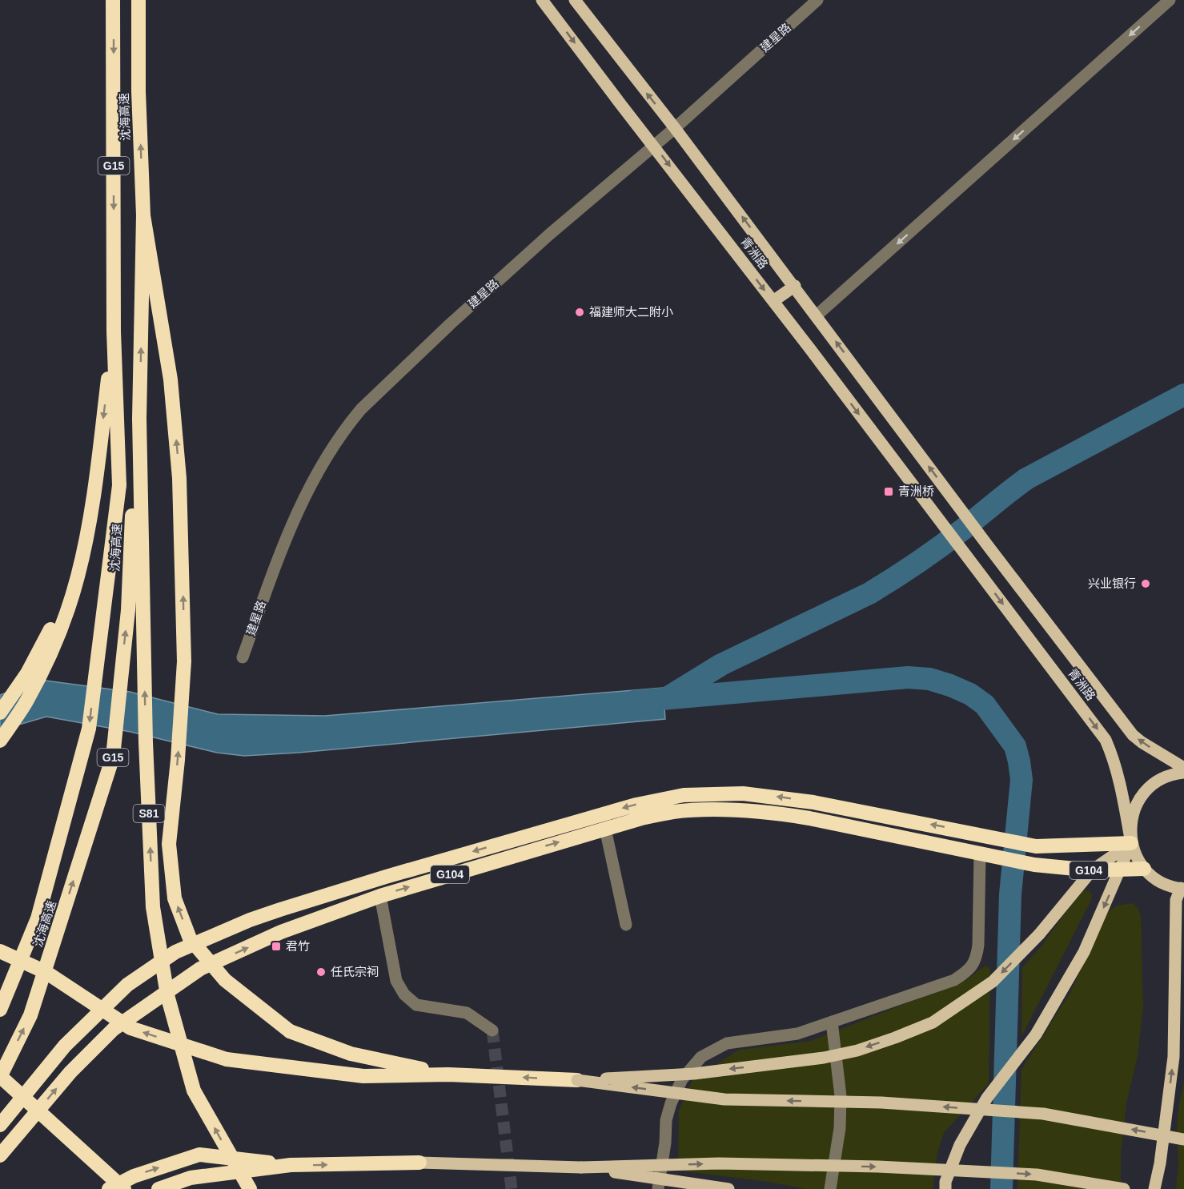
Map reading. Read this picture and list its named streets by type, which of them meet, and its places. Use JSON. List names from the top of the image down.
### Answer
{
  "streets": {
    "highway": [
      "沈海高速",
      "G15",
      "S81",
      "G104"
    ],
    "main road": ["青洲路"],
    "street": ["建星路"]
  },
  "crossings": [
    ["建星路", "青洲路"],
    ["沈海高速", "S81"],
    ["青洲路", "G104"]
  ],
  "places": {
    "other": ["福建师大二附小", "兴业银行", "任氏宗祠"],
    "transit": ["青洲桥", "君竹"]
  }
}
